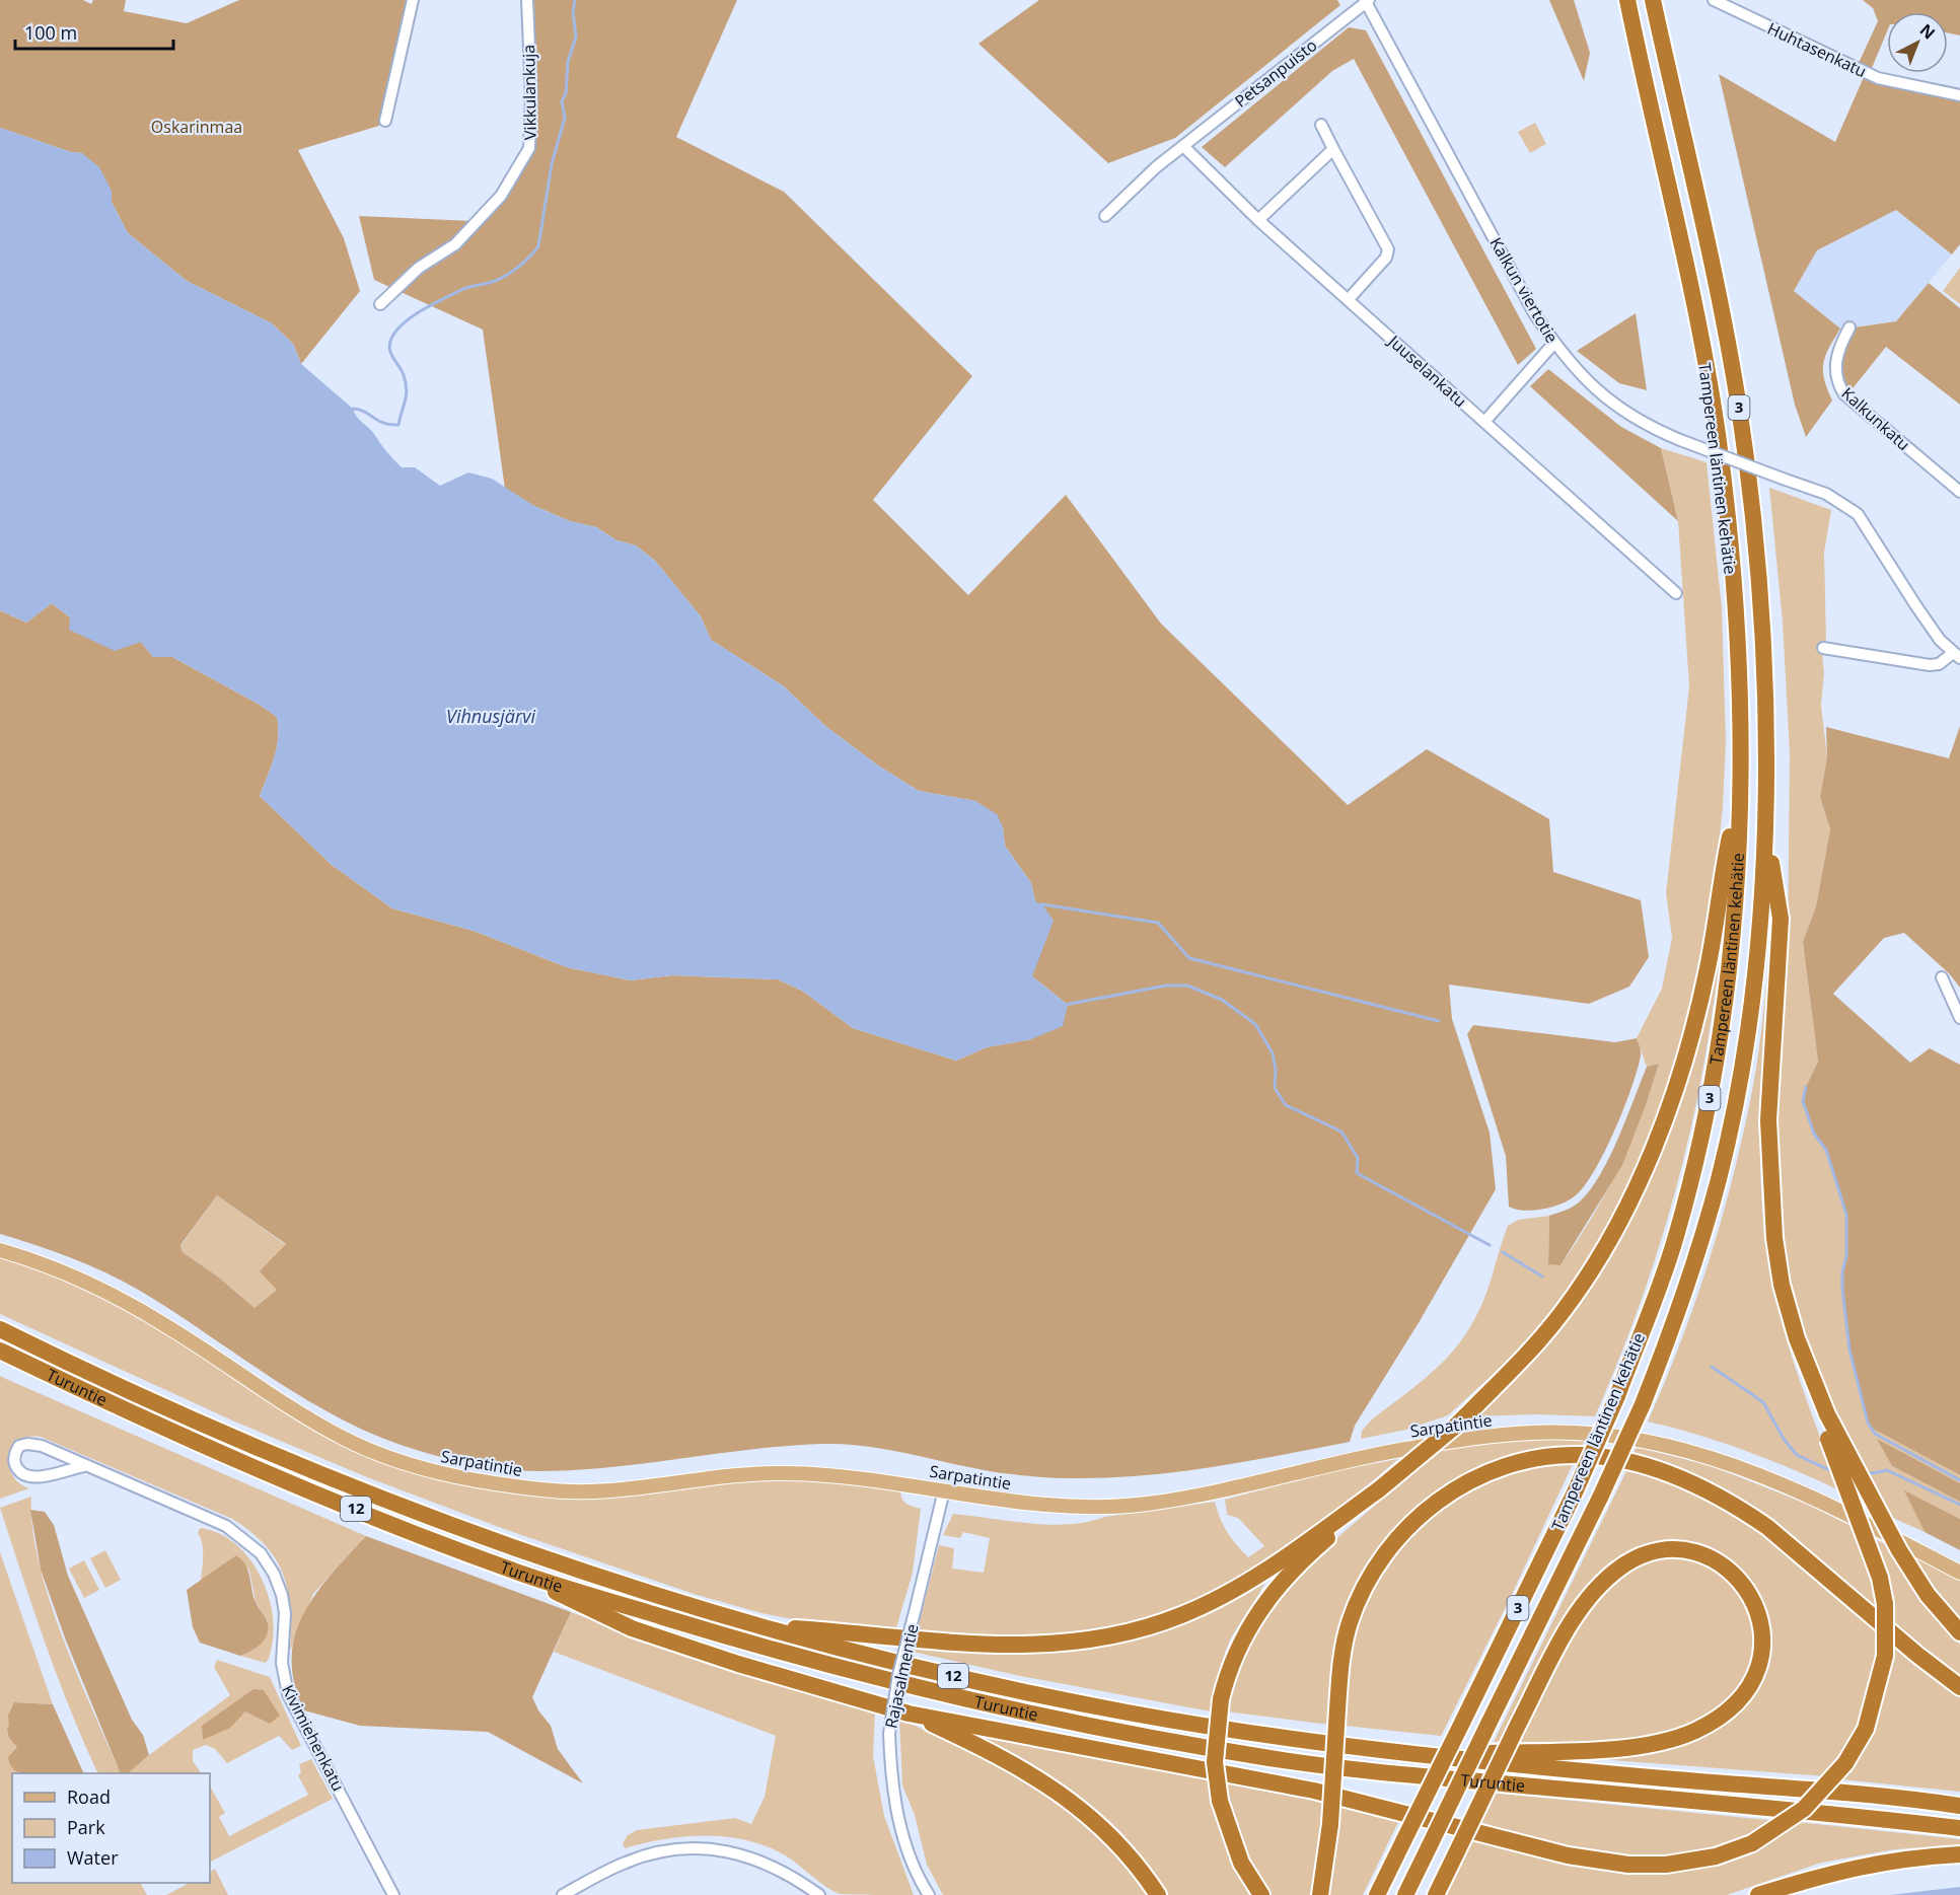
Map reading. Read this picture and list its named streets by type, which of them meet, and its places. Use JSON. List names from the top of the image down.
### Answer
{
  "streets": {
    "highway": [
      "3",
      "Tampereen läntinen kehätie",
      "Turuntie",
      "12"
    ],
    "main road": ["Sarpatintie"],
    "street": [
      "Huhtasenkatu",
      "Petsanpuisto",
      "Vikkulankuja",
      "Kalkun viertotie",
      "Juuselankatu",
      "Kalkunkatu",
      "Rajasalmentie",
      "Kivimiehenkatu"
    ]
  },
  "crossings": [
    ["Petsanpuisto", "Kalkun viertotie"],
    ["Petsanpuisto", "Juuselankatu"],
    ["Sarpatintie", "Rajasalmentie"]
  ],
  "water": ["Vihnusjärvi"],
  "parks": ["Oskarinmaa"],
  "legend": ["Road", "Park", "Water"],
  "scale_bar": "100 m",
  "north": "top right"
}
